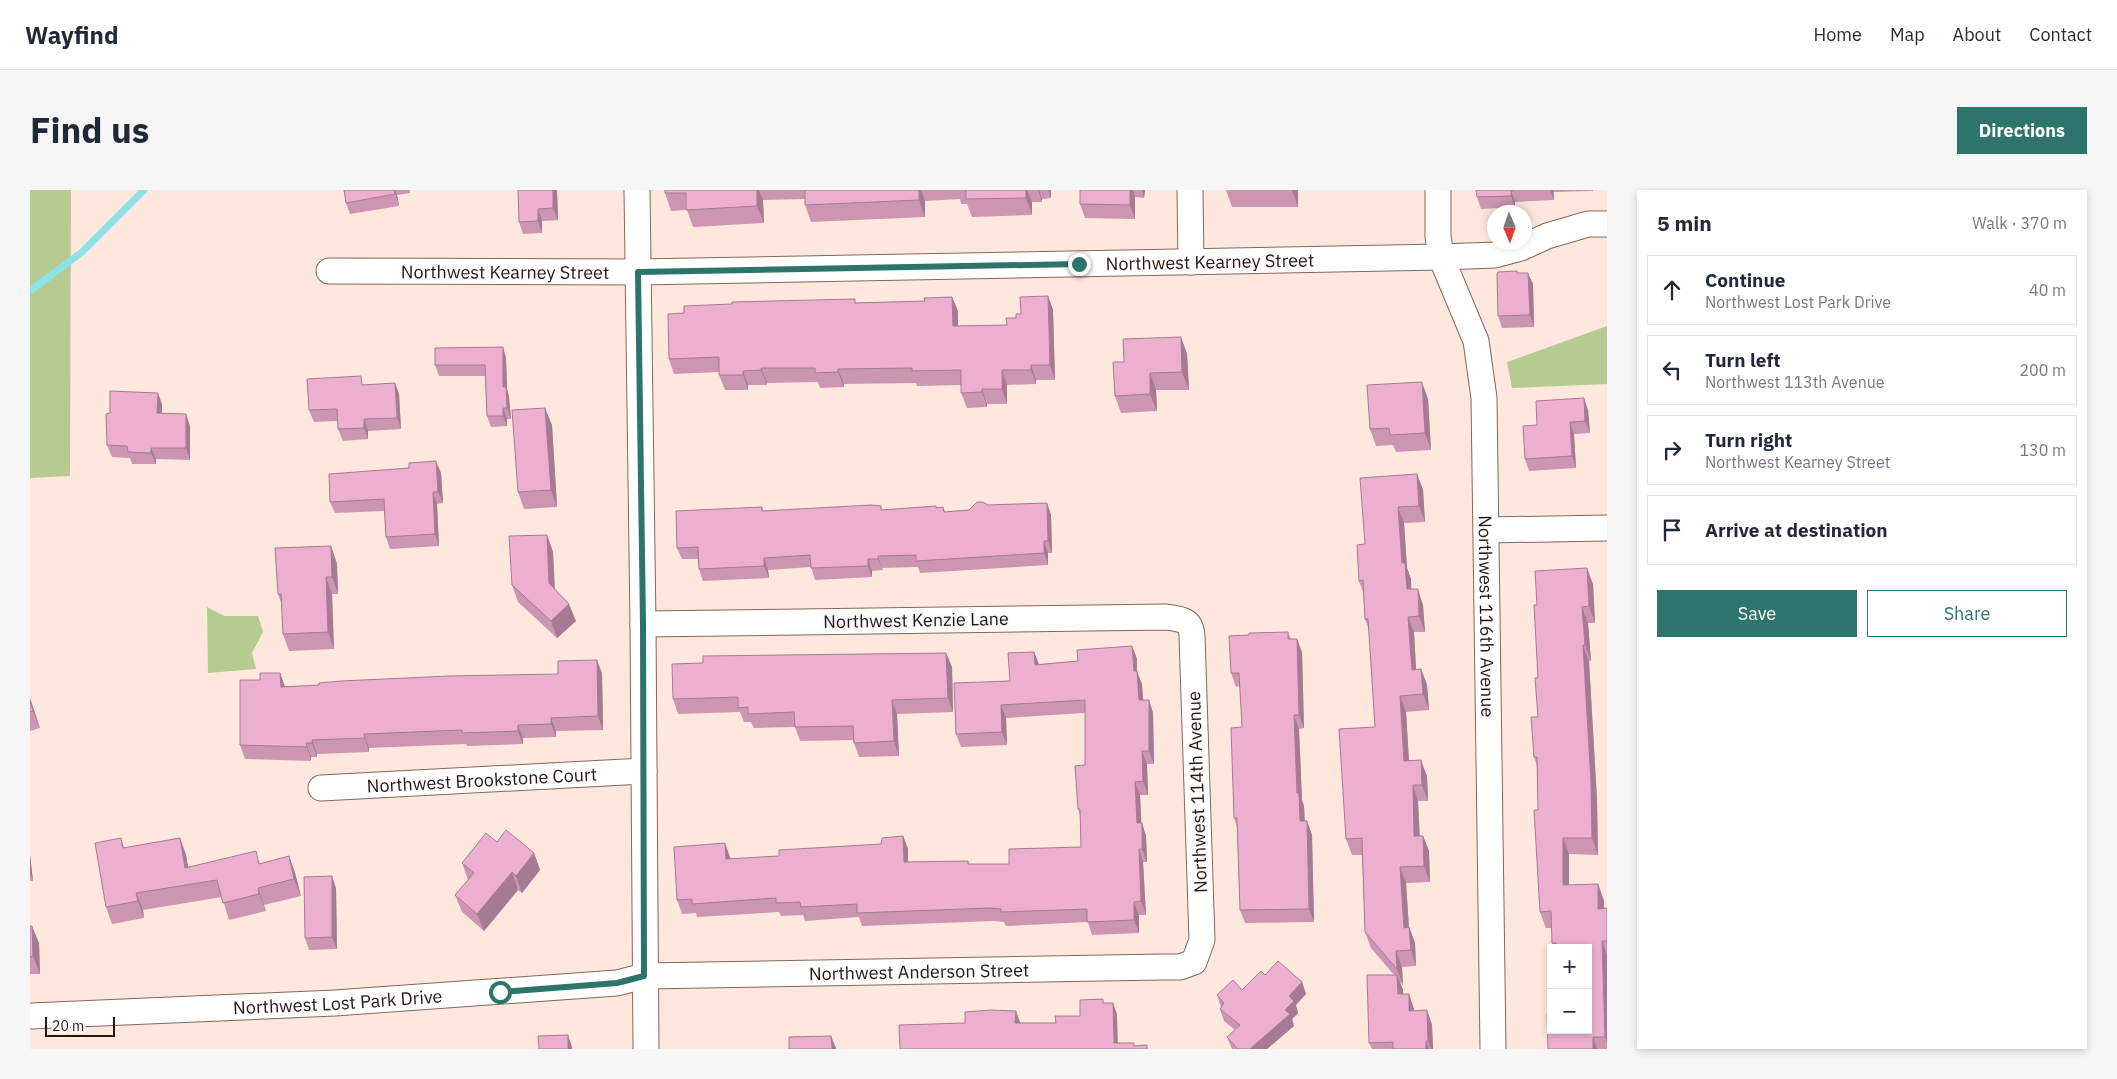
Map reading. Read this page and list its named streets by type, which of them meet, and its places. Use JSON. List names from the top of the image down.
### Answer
{
  "streets": {
    "street": [
      "Northwest Kearney Street",
      "Northwest 116th Avenue",
      "Northwest Kenzie Lane",
      "Northwest Brookstone Court",
      "Northwest 114th Avenue",
      "Northwest Anderson Street",
      "Northwest Lost Park Drive"
    ]
  },
  "crossings": [
    ["Northwest Kearney Street", "Northwest 116th Avenue"],
    ["Northwest Kenzie Lane", "Northwest 114th Avenue"],
    ["Northwest 114th Avenue", "Northwest Anderson Street"],
    ["Northwest Anderson Street", "Northwest Lost Park Drive"]
  ],
  "scale_bar": "20 m",
  "north": "bottom",
  "page": {
    "header": "Wayfind",
    "nav": [
      "Home",
      "Map",
      "About",
      "Contact"
    ],
    "title": "Find us",
    "buttons": [
      "Directions",
      ["Save", "Share"]
    ],
    "heading": ["5 min", "Walk · 370 m"],
    "list": [
      ["Continue", "Northwest Lost Park Drive", "40 m"],
      ["Turn left", "Northwest 113th Avenue", "200 m"],
      ["Turn right", "Northwest Kearney Street", "130 m"],
      "Arrive at destination"
    ],
    "map_buttons": ["+", "−"],
    "scale": "20 m"
  }
}
